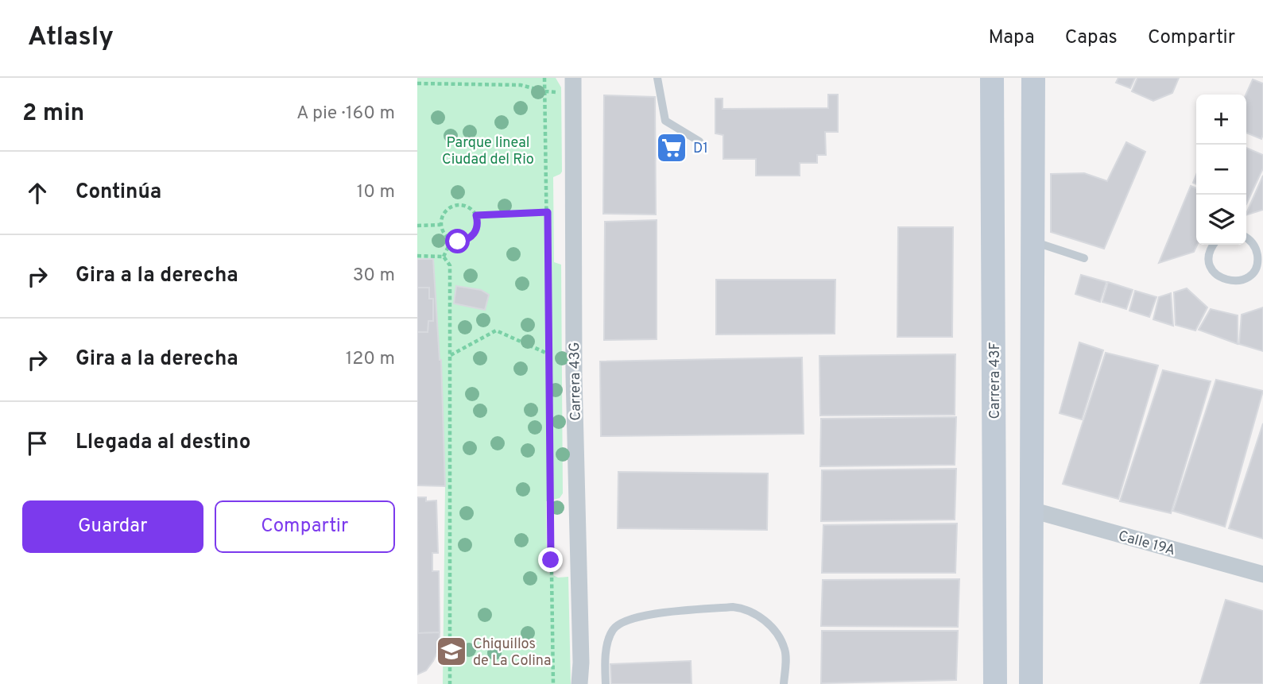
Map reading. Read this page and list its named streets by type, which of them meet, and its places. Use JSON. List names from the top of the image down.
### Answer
{
  "streets": {
    "street": ["Carrera 43F", "Carrera 43G", "Calle 19A"]
  },
  "parks": ["Parque lineal Ciudad del Rio"],
  "places": {
    "supermarket": ["D1"],
    "school or university": ["Chiquillos de La Colina"]
  },
  "page": {
    "header": "Atlasly",
    "nav": ["Mapa", "Capas", "Compartir"],
    "heading": ["2 min", "A pie · 160 m"],
    "map_buttons": ["+", "−"],
    "list": [
      ["Continúa", "10 m"],
      ["Gira a la derecha", "30 m"],
      ["Gira a la derecha", "120 m"],
      "Llegada al destino"
    ],
    "buttons": ["Guardar", "Compartir"]
  }
}
